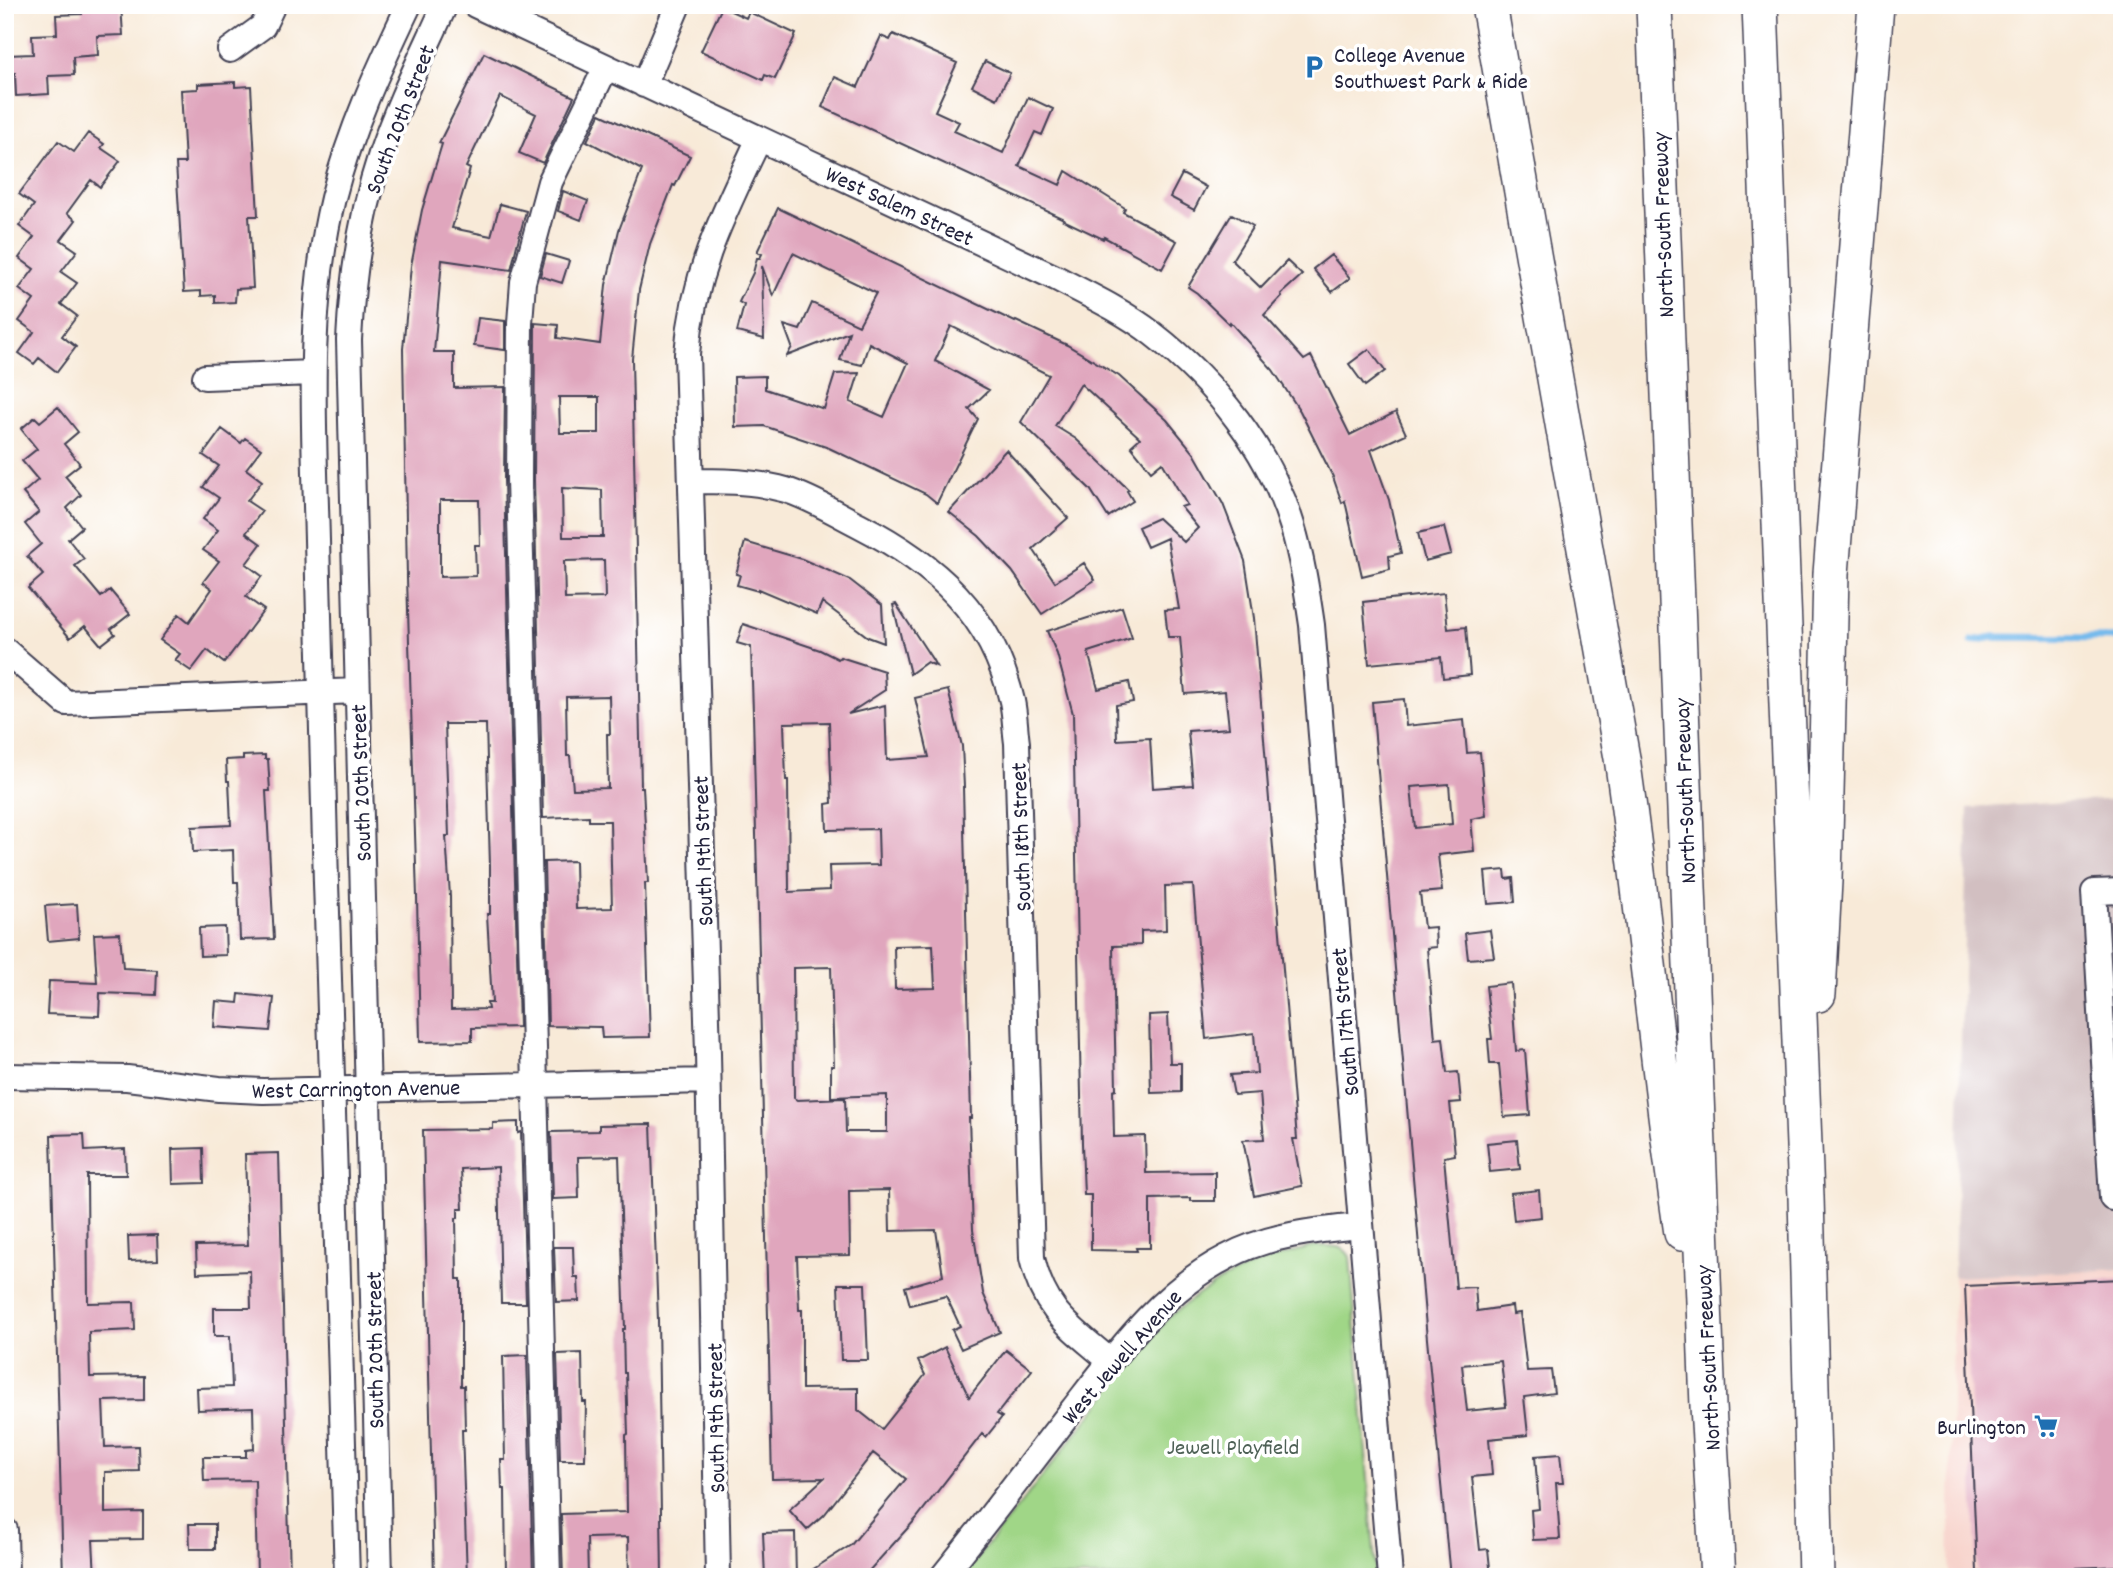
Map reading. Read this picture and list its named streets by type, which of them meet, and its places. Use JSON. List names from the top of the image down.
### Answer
{
  "streets": {
    "highway": ["North-South Freeway"],
    "street": [
      "South 20th Street",
      "West Salem Street",
      "South 18th Street",
      "South 19th Street",
      "South 17th Street",
      "West Carrington Avenue",
      "West Jewell Avenue"
    ]
  },
  "crossings": [
    ["South 20th Street", "West Carrington Avenue"],
    ["West Salem Street", "South 19th Street"],
    ["West Salem Street", "South 17th Street"],
    ["South 18th Street", "South 19th Street"],
    ["South 18th Street", "West Jewell Avenue"],
    ["South 19th Street", "West Carrington Avenue"],
    ["South 17th Street", "West Jewell Avenue"]
  ],
  "parks": ["Jewell Playfield"],
  "places": {
    "parking": ["College Avenue Southwest Park & Ride"],
    "supermarket": ["Burlington"]
  }
}
